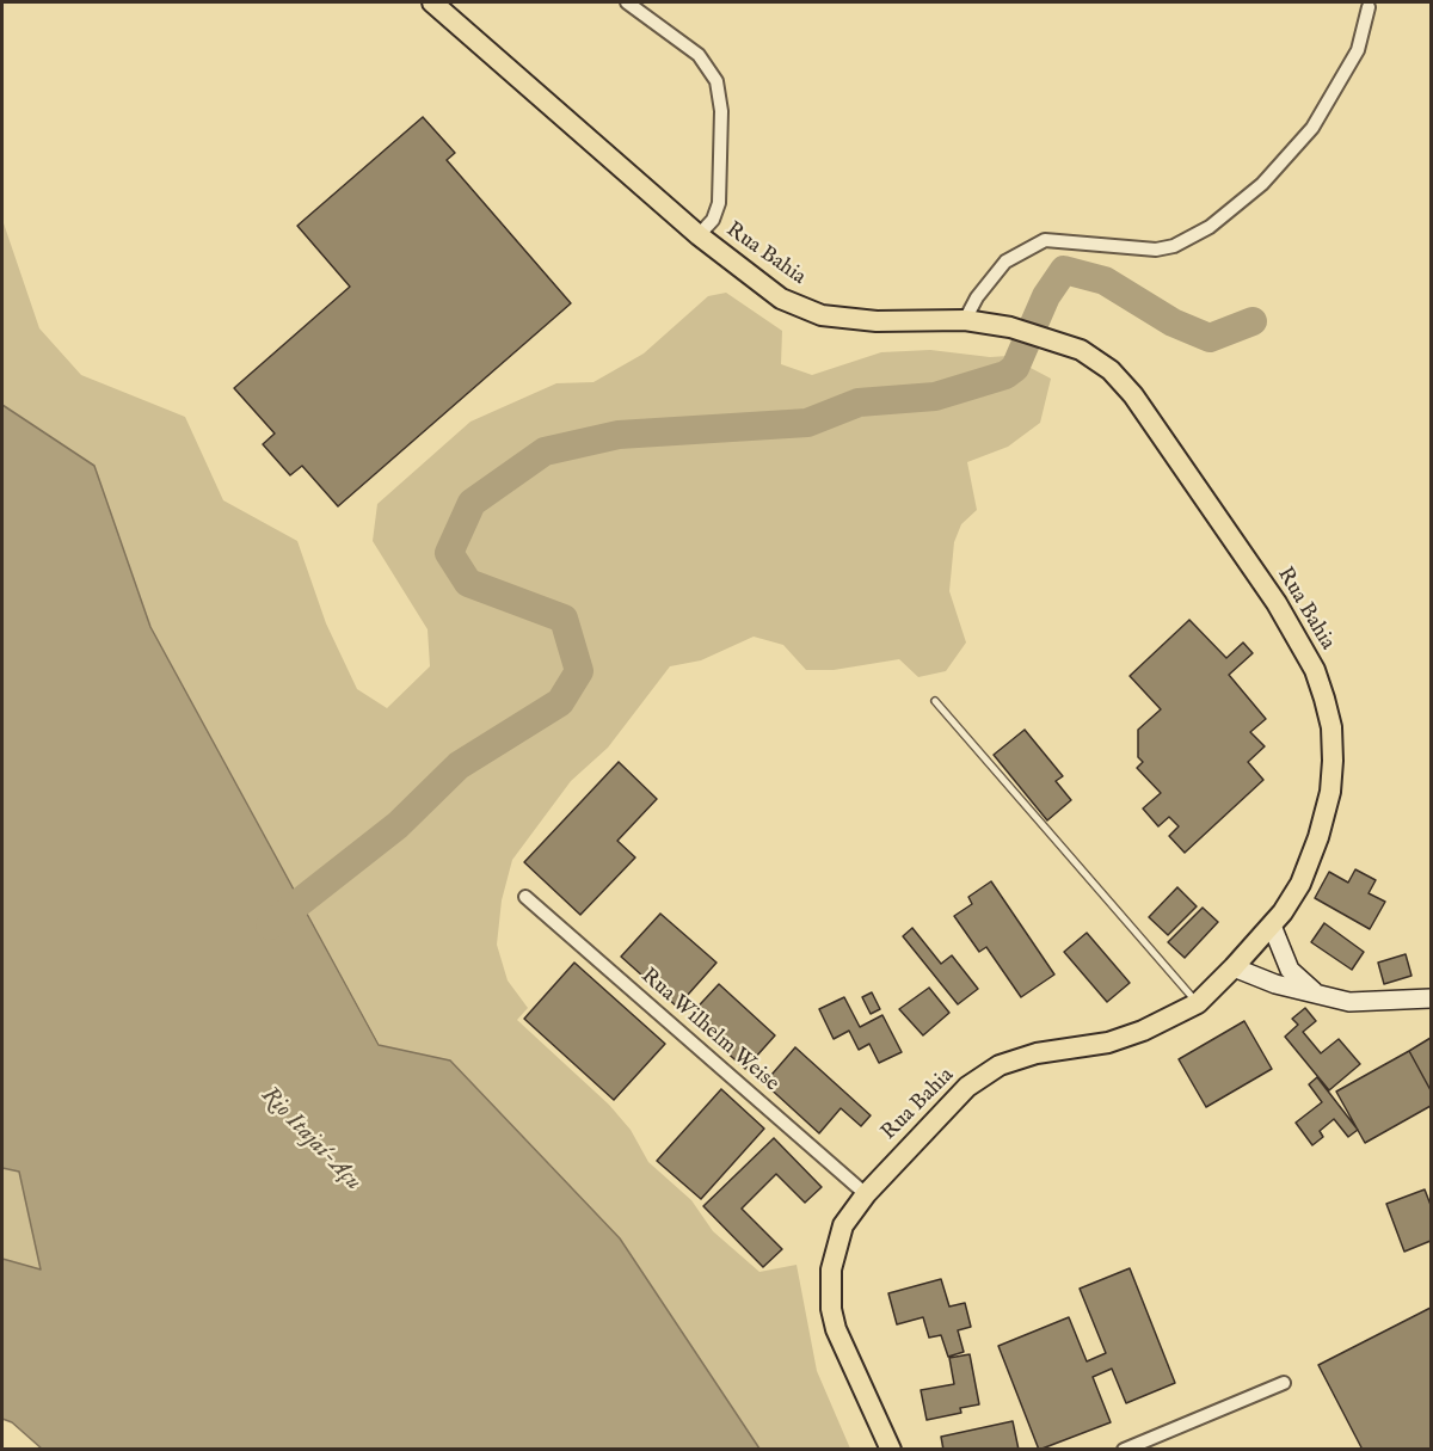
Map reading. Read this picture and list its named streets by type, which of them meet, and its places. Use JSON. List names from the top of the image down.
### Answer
{
  "streets": {
    "main road": ["Rua Bahia"],
    "street": ["Rua Wilhelm Weise"]
  },
  "crossings": [
    ["Rua Bahia", "Rua Wilhelm Weise"]
  ],
  "water": ["Rio Itajaí-Açu"]
}
